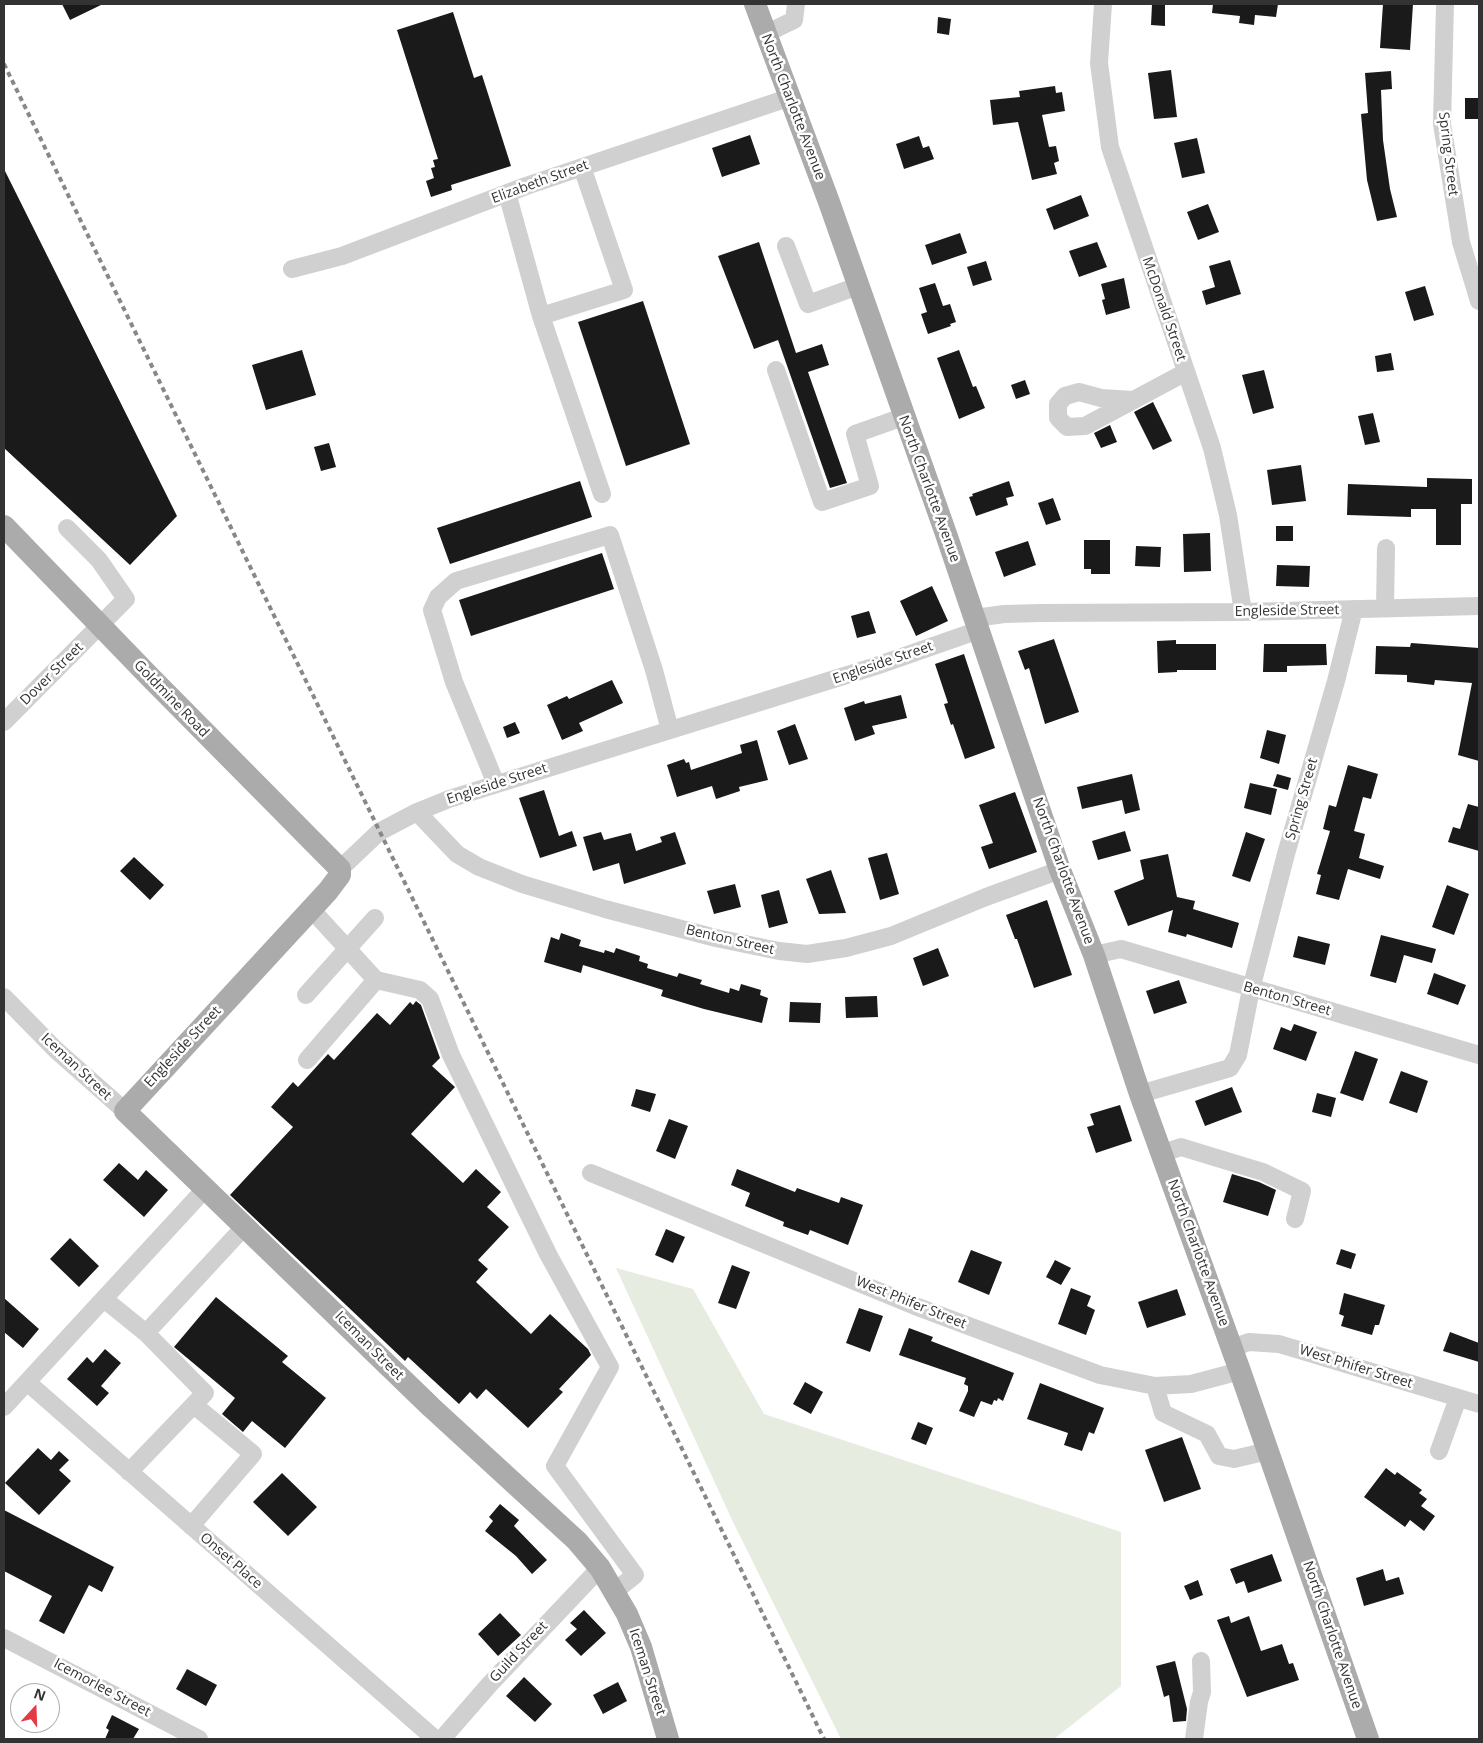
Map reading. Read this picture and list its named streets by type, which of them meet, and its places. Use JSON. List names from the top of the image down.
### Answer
{
  "streets": {
    "main road": [
      "North Charlotte Avenue",
      "Engleside Street",
      "Goldmine Road",
      "Iceman Street"
    ],
    "street": [
      "Spring Street",
      "Elizabeth Street",
      "McDonald Street",
      "Dover Street",
      "Benton Street",
      "West Phifer Street",
      "Onset Place",
      "Guild Street",
      "Icemorlee Street"
    ]
  },
  "crossings": [
    ["North Charlotte Avenue", "Spring Street"],
    ["North Charlotte Avenue", "Elizabeth Street"],
    ["North Charlotte Avenue", "Engleside Street"],
    ["North Charlotte Avenue", "Benton Street"],
    ["North Charlotte Avenue", "West Phifer Street"],
    ["Spring Street", "Engleside Street"],
    ["Spring Street", "Benton Street"],
    ["McDonald Street", "Engleside Street"],
    ["Engleside Street", "Goldmine Road"],
    ["Engleside Street", "Benton Street"],
    ["Engleside Street", "Iceman Street"],
    ["Dover Street", "Goldmine Road"],
    ["Iceman Street", "Guild Street"]
  ],
  "north": "top"
}
